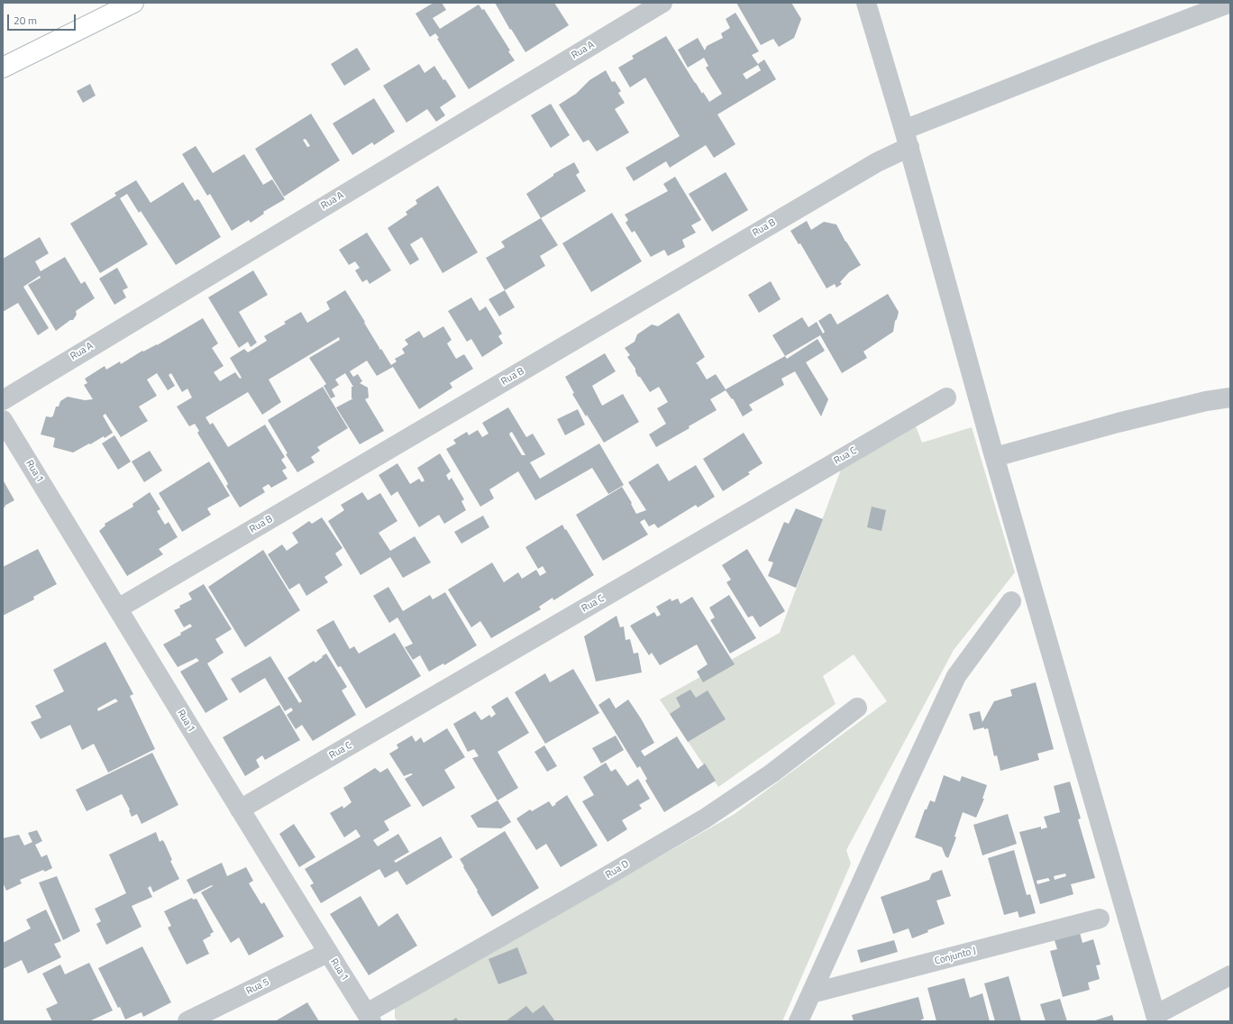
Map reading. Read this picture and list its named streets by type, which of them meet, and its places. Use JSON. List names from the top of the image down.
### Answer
{
  "streets": {
    "street": [
      "Rua A",
      "Rua B",
      "Rua C",
      "Rua 1",
      "Rua D",
      "Conjunto J",
      "Rua 5"
    ]
  },
  "crossings": [
    ["Rua B", "Rua 1"],
    ["Rua C", "Rua 1"],
    ["Rua 1", "Rua D"],
    ["Rua 1", "Rua 5"]
  ],
  "scale_bar": "20 m"
}
